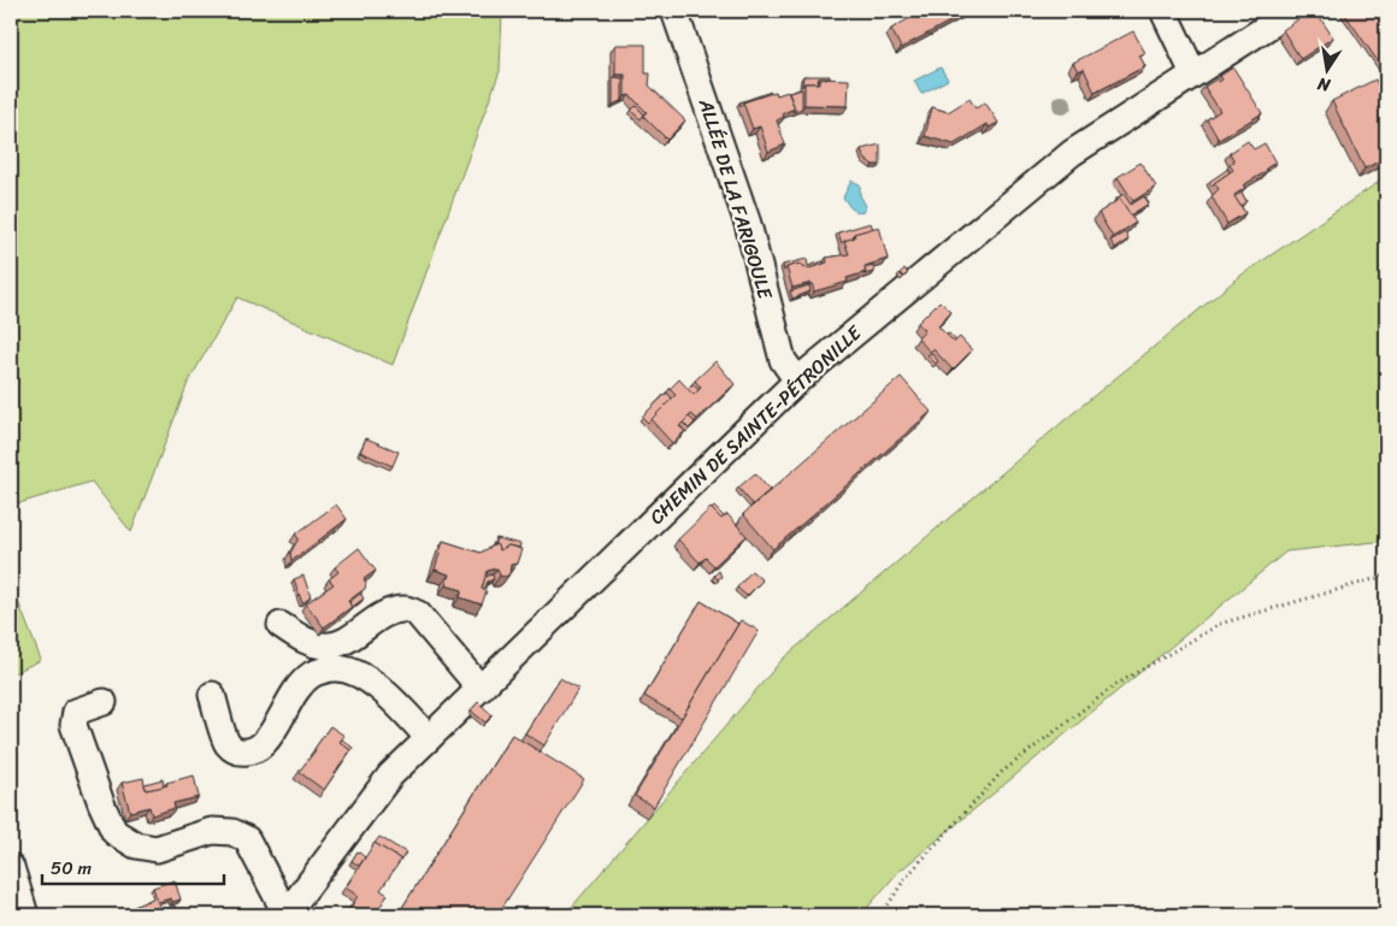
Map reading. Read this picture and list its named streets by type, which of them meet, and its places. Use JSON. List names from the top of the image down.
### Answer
{
  "streets": {
    "street": ["ALLÉE DE LA FARIGOULE", "CHEMIN DE SAINTE-PÉTRONILLE"]
  },
  "crossings": [
    ["ALLÉE DE LA FARIGOULE", "CHEMIN DE SAINTE-PÉTRONILLE"]
  ],
  "scale_bar": "50 m",
  "north": "bottom"
}
